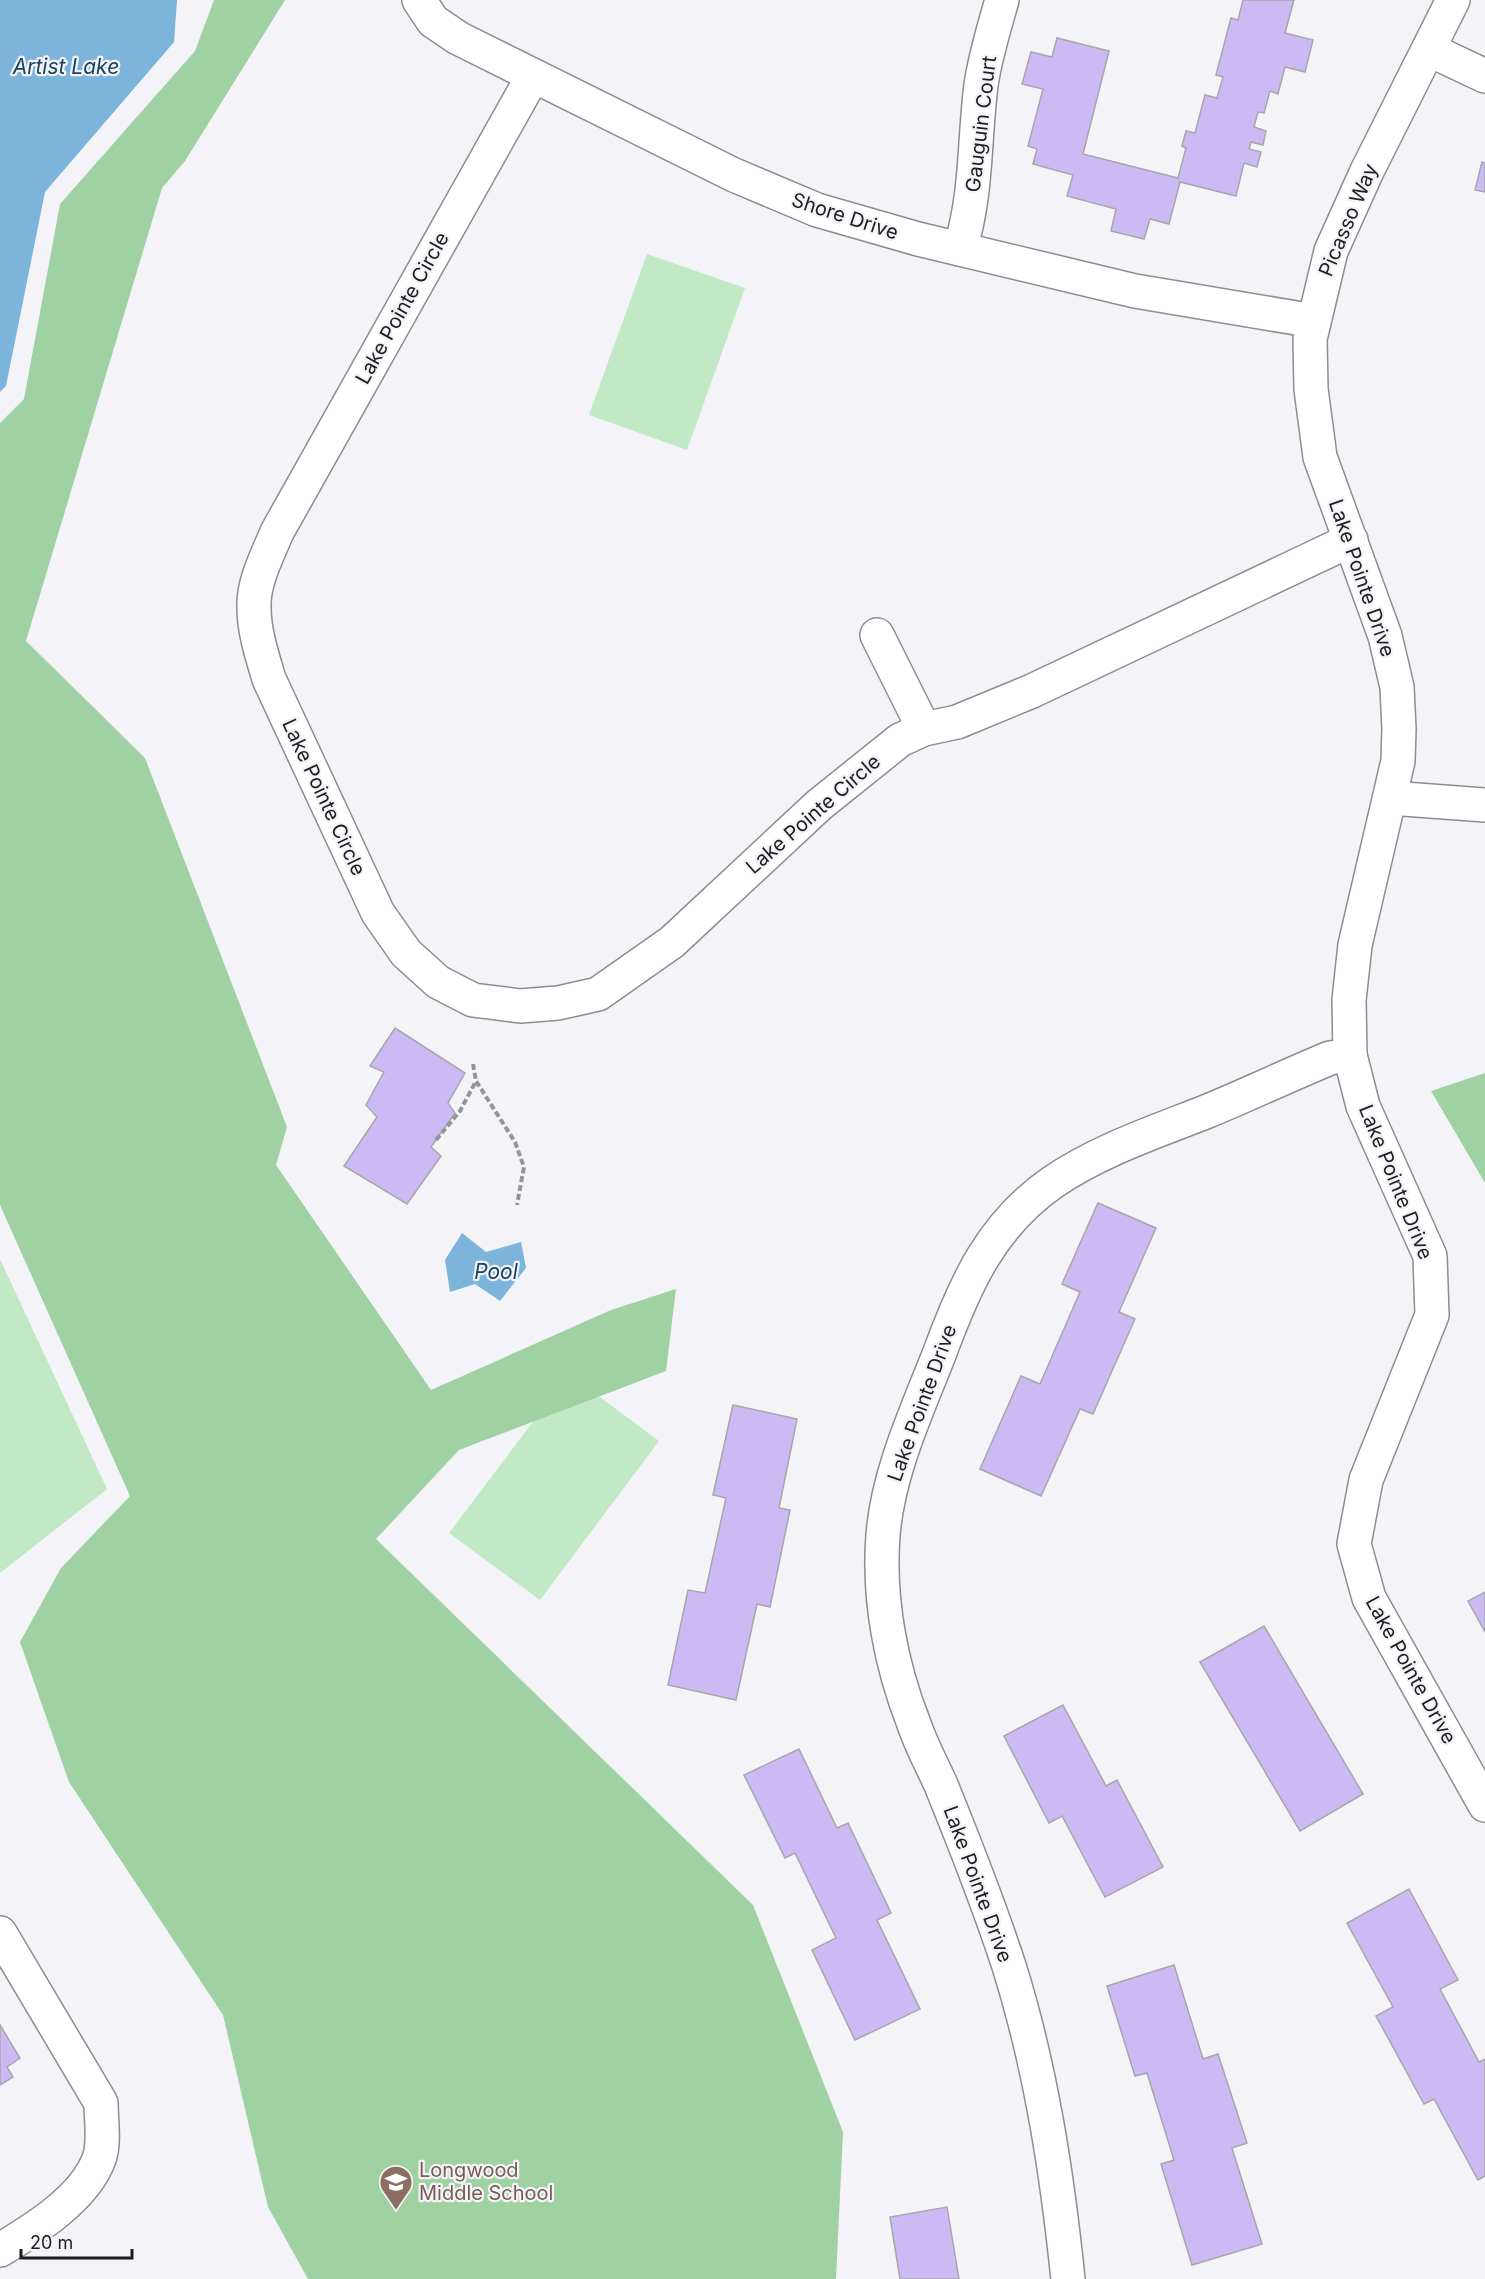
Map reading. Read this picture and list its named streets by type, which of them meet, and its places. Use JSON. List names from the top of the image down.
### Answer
{
  "streets": {
    "street": [
      "Gauguin Court",
      "Shore Drive",
      "Picasso Way",
      "Lake Pointe Circle",
      "Lake Pointe Drive"
    ]
  },
  "crossings": [
    ["Gauguin Court", "Shore Drive"],
    ["Shore Drive", "Picasso Way"],
    ["Shore Drive", "Lake Pointe Circle"],
    ["Picasso Way", "Lake Pointe Drive"],
    ["Lake Pointe Circle", "Lake Pointe Drive"]
  ],
  "water": ["Artist Lake", "Pool"],
  "places": {
    "school or university": ["Longwood Middle School"]
  },
  "scale_bar": "20 m"
}
